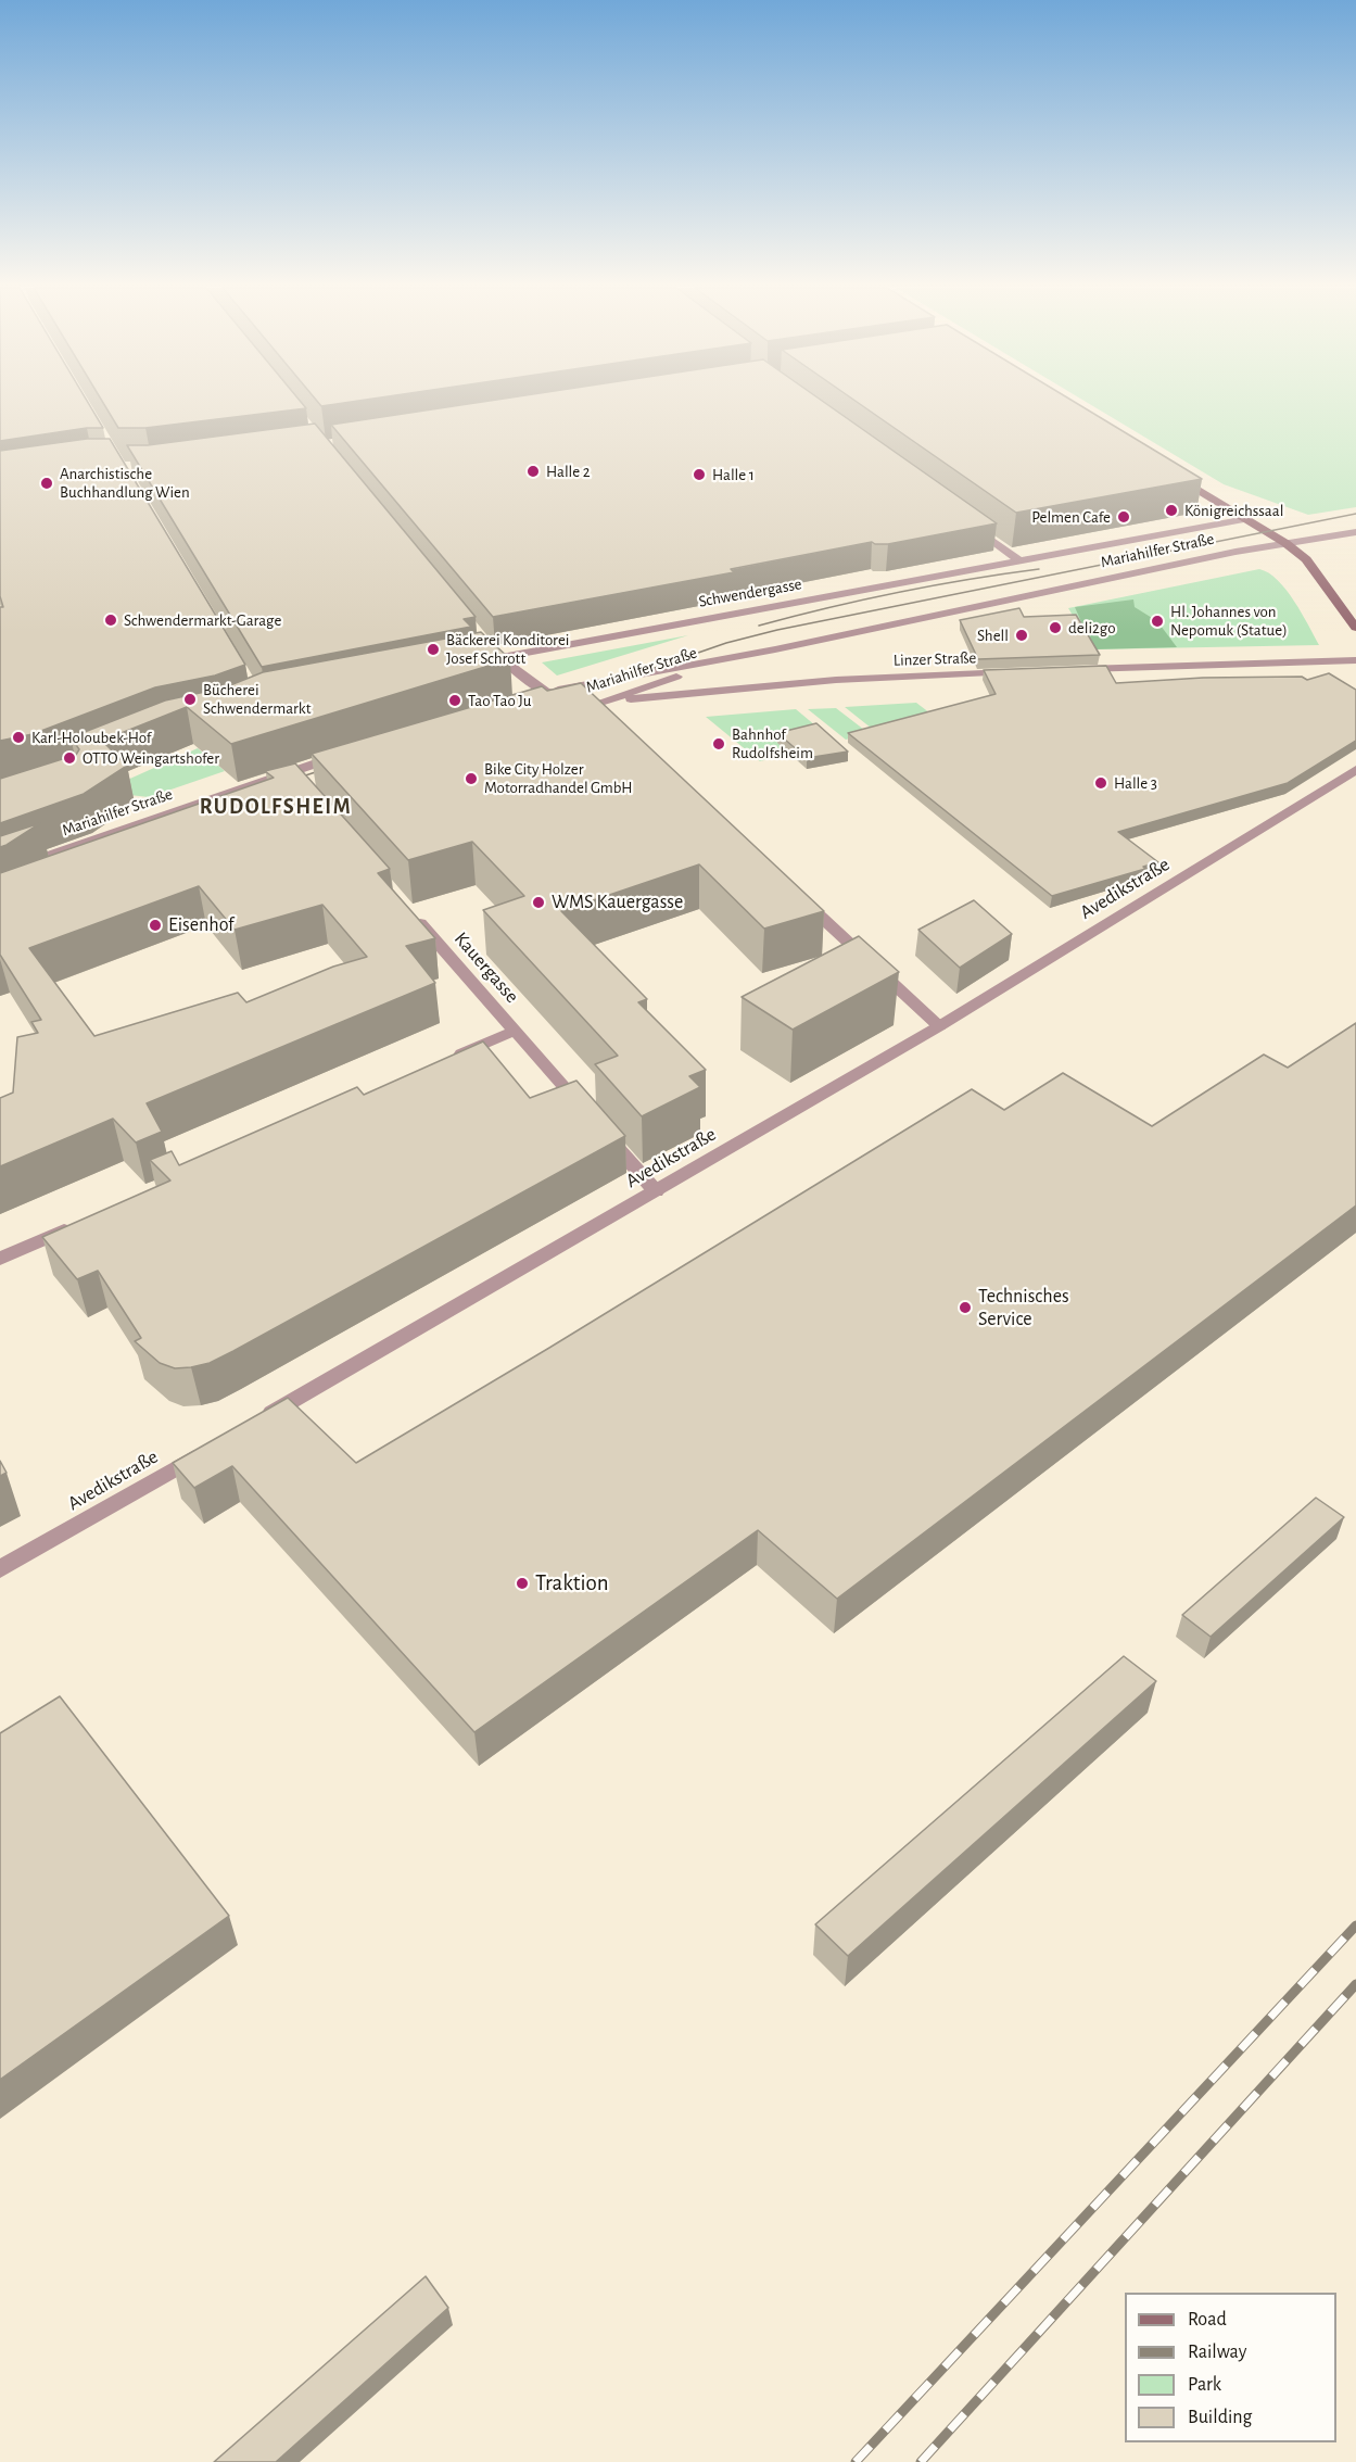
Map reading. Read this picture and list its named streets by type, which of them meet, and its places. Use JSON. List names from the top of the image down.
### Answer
{
  "streets": {
    "street": [
      "Mariahilfer Straße",
      "Schwendergasse",
      "Linzer Straße",
      "Avedikstraße",
      "Kauergasse"
    ]
  },
  "crossings": [
    ["Mariahilfer Straße", "Linzer Straße"],
    ["Avedikstraße", "Kauergasse"]
  ],
  "districts": ["RUDOLFSHEIM"],
  "places": [
    "Halle 2",
    "Halle 1",
    "Anarchistische Buchhandlung Wien",
    "Königreichssaal",
    "Pelmen Cafe",
    "Schwendermarkt-Garage",
    "Hl. Johannes von Nepomuk (Statue)",
    "deli2go",
    "Shell",
    "Bäckerei Konditorei Josef Schrott",
    "Bücherei Schwendermarkt",
    "Tao Tao Ju",
    "Karl-Holoubek-Hof",
    "Bahnhof Rudolfsheim",
    "OTTO Weingartshofer",
    "Bike City Holzer Motorradhandel GmbH",
    "Halle 3",
    "WMS Kauergasse",
    "Eisenhof",
    "Technisches Service",
    "Traktion"
  ],
  "legend": [
    "Road",
    "Railway",
    "Park",
    "Building"
  ]
}
